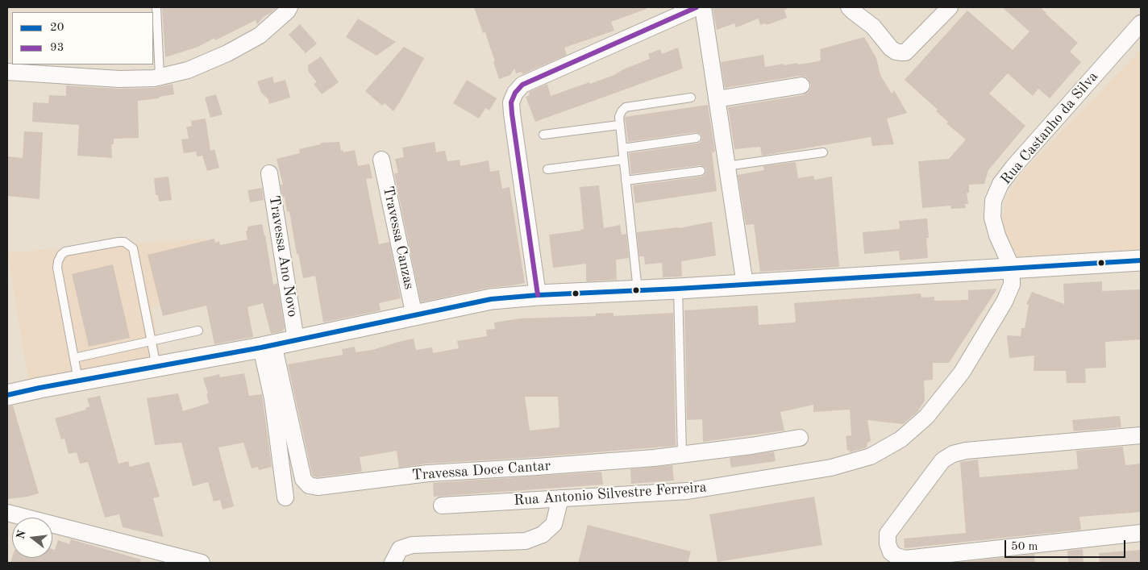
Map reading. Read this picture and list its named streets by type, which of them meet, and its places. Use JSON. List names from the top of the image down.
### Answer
{
  "streets": {
    "street": [
      "Rua Castanho da Silva",
      "Travessa Canzas",
      "Travessa Ano Novo",
      "Travessa Doce Cantar",
      "Rua Antonio Silvestre Ferreira"
    ]
  },
  "crossings": [
    ["Rua Castanho da Silva", "Rua Antonio Silvestre Ferreira"]
  ],
  "lines": ["transit line 93", "transit line 20"],
  "legend": ["20", "93"],
  "scale_bar": "50 m",
  "north": "left"
}
